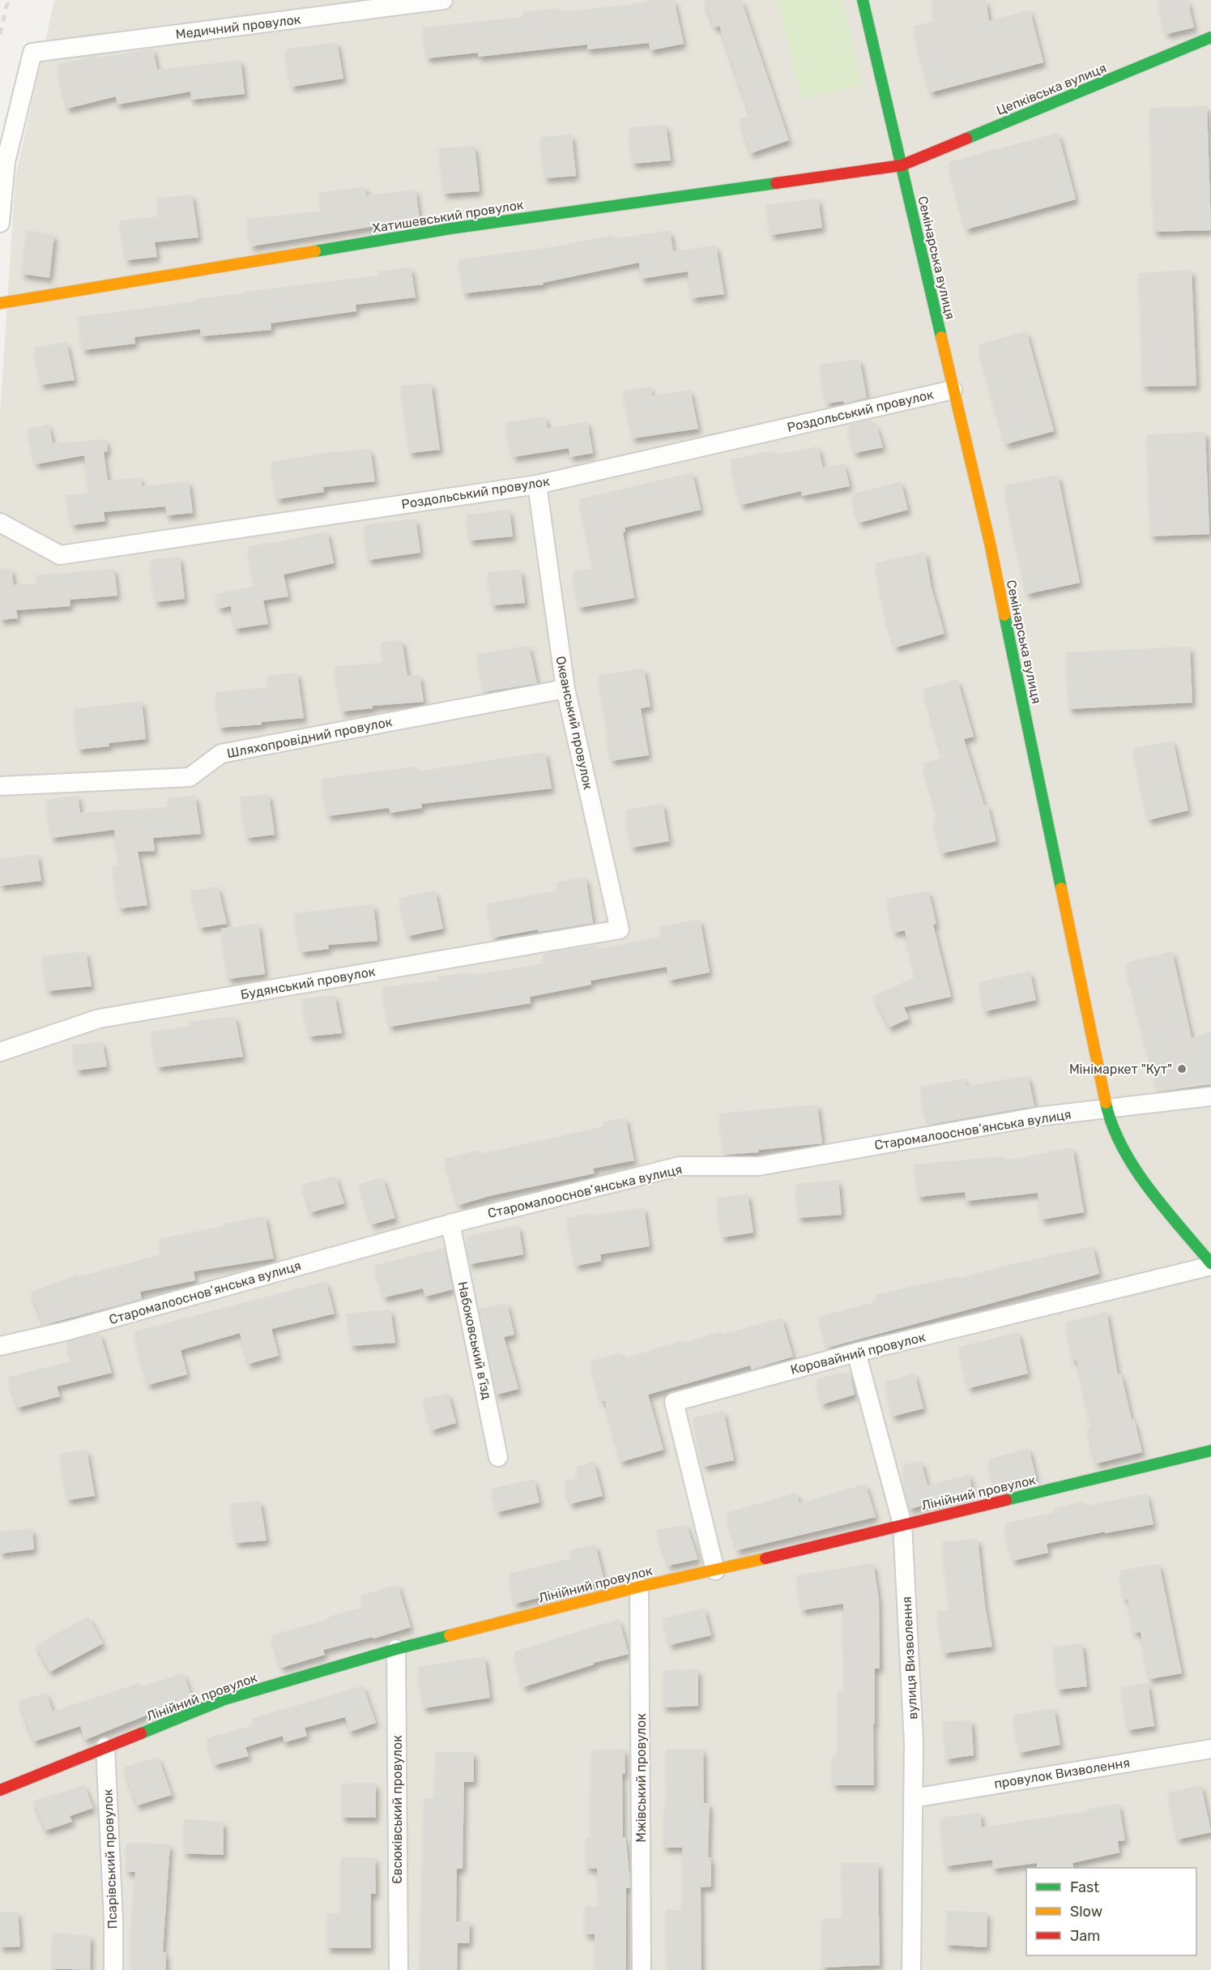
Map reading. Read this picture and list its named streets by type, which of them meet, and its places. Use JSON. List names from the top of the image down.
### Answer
{
  "streets": {
    "street": [
      "Медичний провулок",
      "Цепківська вулиця",
      "Хатишевський провулок",
      "Семінарська вулиця",
      "Роздольський провулок",
      "Океанський провулок",
      "Шляхопровідний провулок",
      "Будянський провулок",
      "Старомалооснов’янська вулиця",
      "Набоковський в’їзд",
      "Коровайний провулок",
      "Лінійний провулок",
      "вулиця Визволення",
      "провулок Визволення",
      "Мжівський провулок",
      "Євсюківський провулок",
      "Псарівський провулок"
    ]
  },
  "crossings": [
    ["Цепківська вулиця", "Хатишевський провулок"],
    ["Цепківська вулиця", "Семінарська вулиця"],
    ["Хатишевський провулок", "Семінарська вулиця"],
    ["Семінарська вулиця", "Роздольський провулок"],
    ["Семінарська вулиця", "Старомалооснов’янська вулиця"],
    ["Семінарська вулиця", "Коровайний провулок"],
    ["Роздольський провулок", "Океанський провулок"],
    ["Океанський провулок", "Шляхопровідний провулок"],
    ["Океанський провулок", "Будянський провулок"],
    ["Старомалооснов’янська вулиця", "Набоковський в’їзд"],
    ["Коровайний провулок", "Лінійний провулок"],
    ["Коровайний провулок", "вулиця Визволення"],
    ["Лінійний провулок", "вулиця Визволення"],
    ["Лінійний провулок", "Мжівський провулок"],
    ["Лінійний провулок", "Євсюківський провулок"],
    ["Лінійний провулок", "Псарівський провулок"],
    ["вулиця Визволення", "провулок Визволення"]
  ],
  "places": ["Мінімаркет \"Кут\""],
  "legend": ["Fast", "Slow", "Jam"]
}
